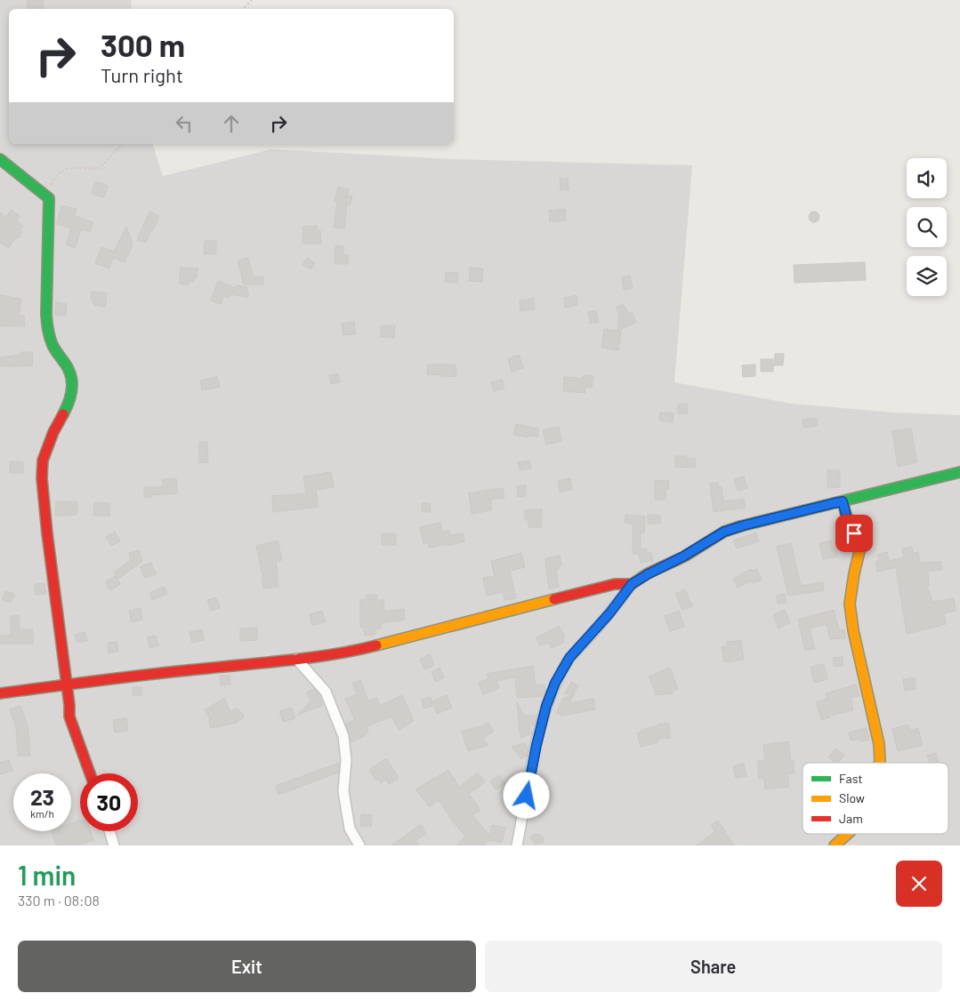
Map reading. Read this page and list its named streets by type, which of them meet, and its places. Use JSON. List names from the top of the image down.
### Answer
{
  "legend": ["Fast", "Slow", "Jam"],
  "page": {
    "turn": ["300 m", "Turn right"],
    "speed": "23 km/h",
    "limit": "30",
    "heading": ["1 min", "330 m · 08:08"],
    "buttons": ["Exit", "Share"]
  }
}
